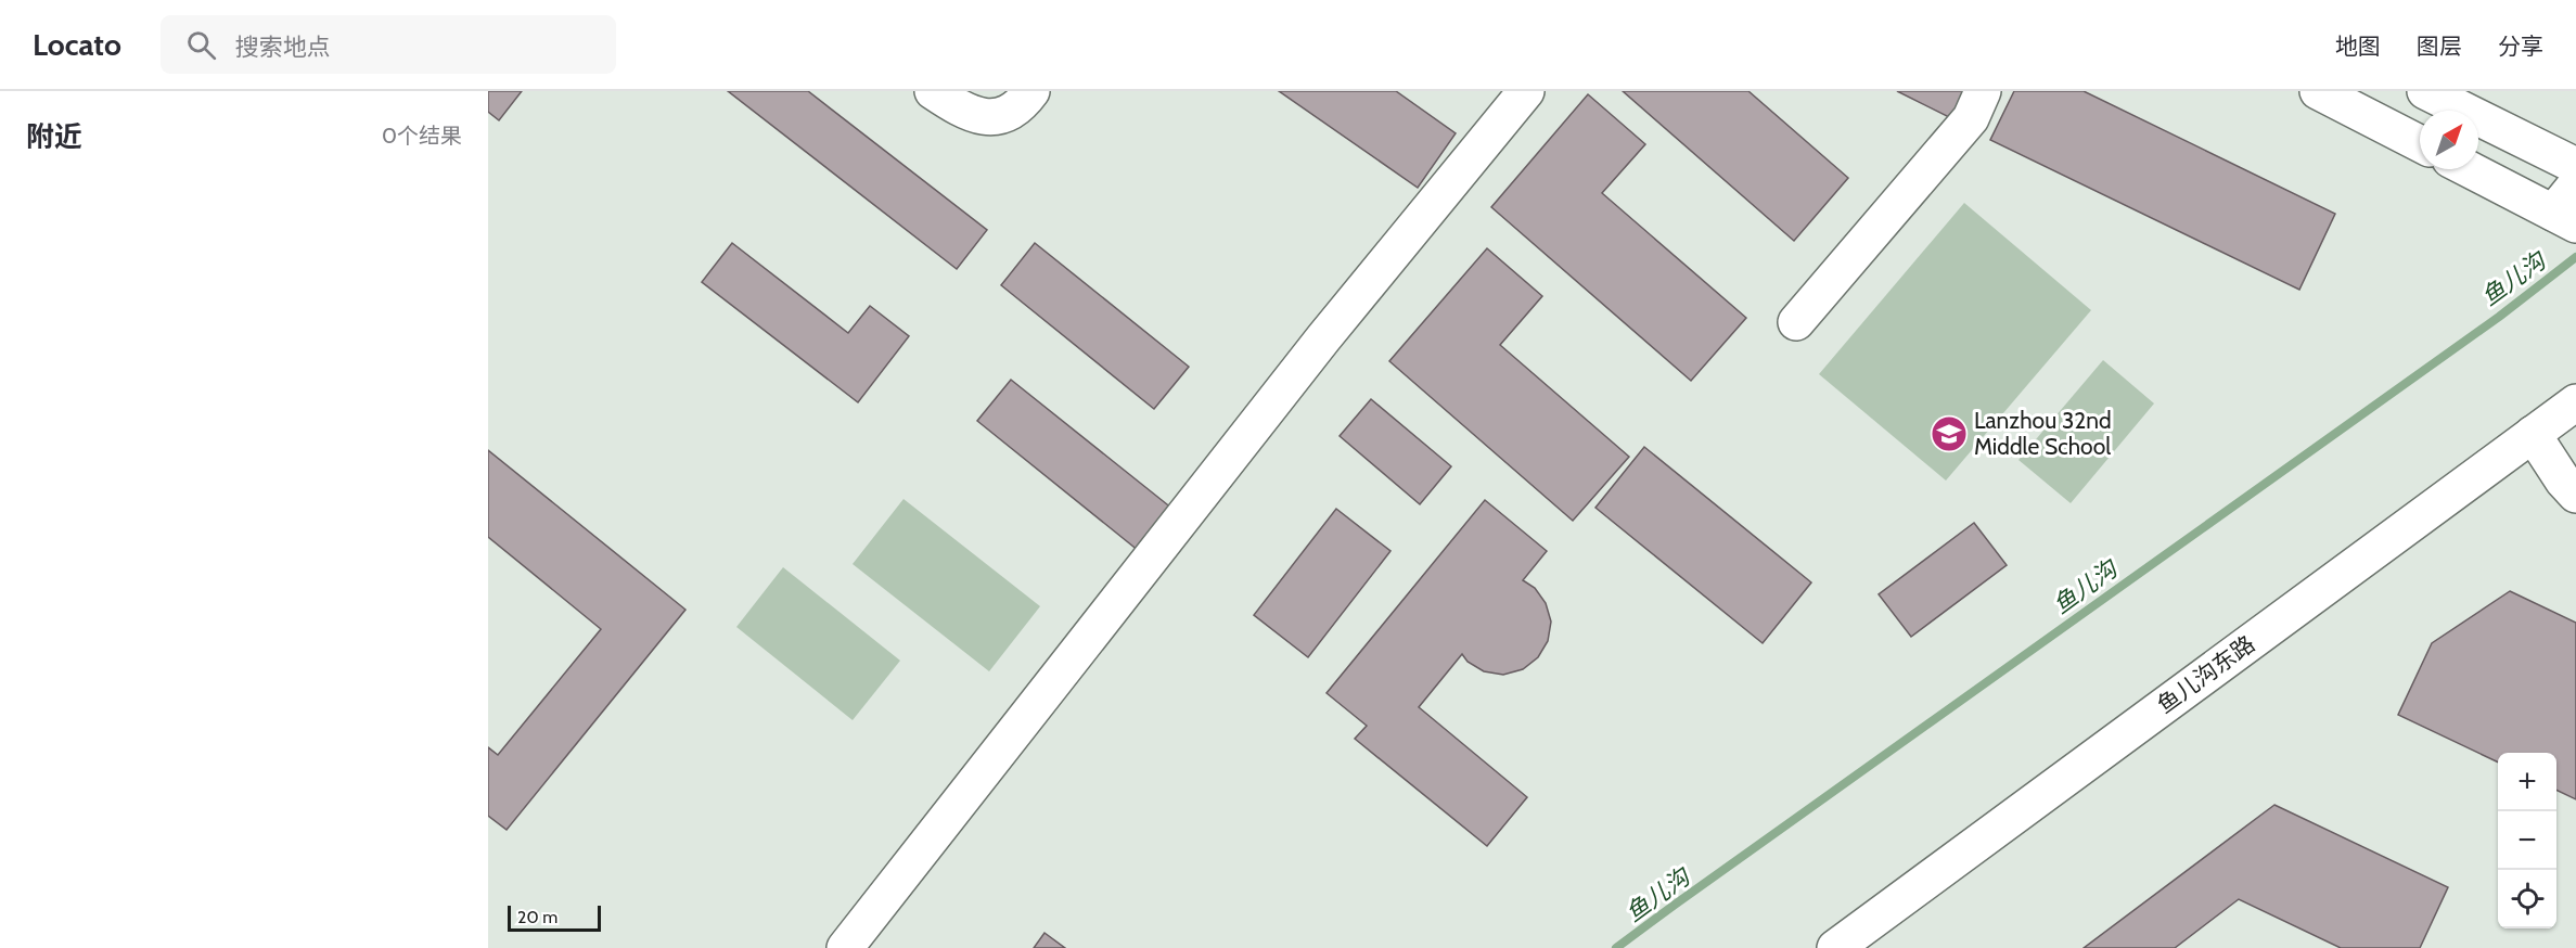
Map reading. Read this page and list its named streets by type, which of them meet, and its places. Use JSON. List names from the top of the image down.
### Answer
{
  "streets": {
    "street": ["鱼儿沟东路"]
  },
  "water": ["鱼儿沟"],
  "places": {
    "school or university": ["Lanzhou 32nd Middle School"]
  },
  "scale_bar": "20 m",
  "north": "top right",
  "page": {
    "header": "Locato",
    "search": "搜索地点",
    "nav": ["地图", "图层", "分享"],
    "heading": ["附近", "0个结果"],
    "map_buttons": ["+", "−"],
    "scale": "20 m"
  }
}
